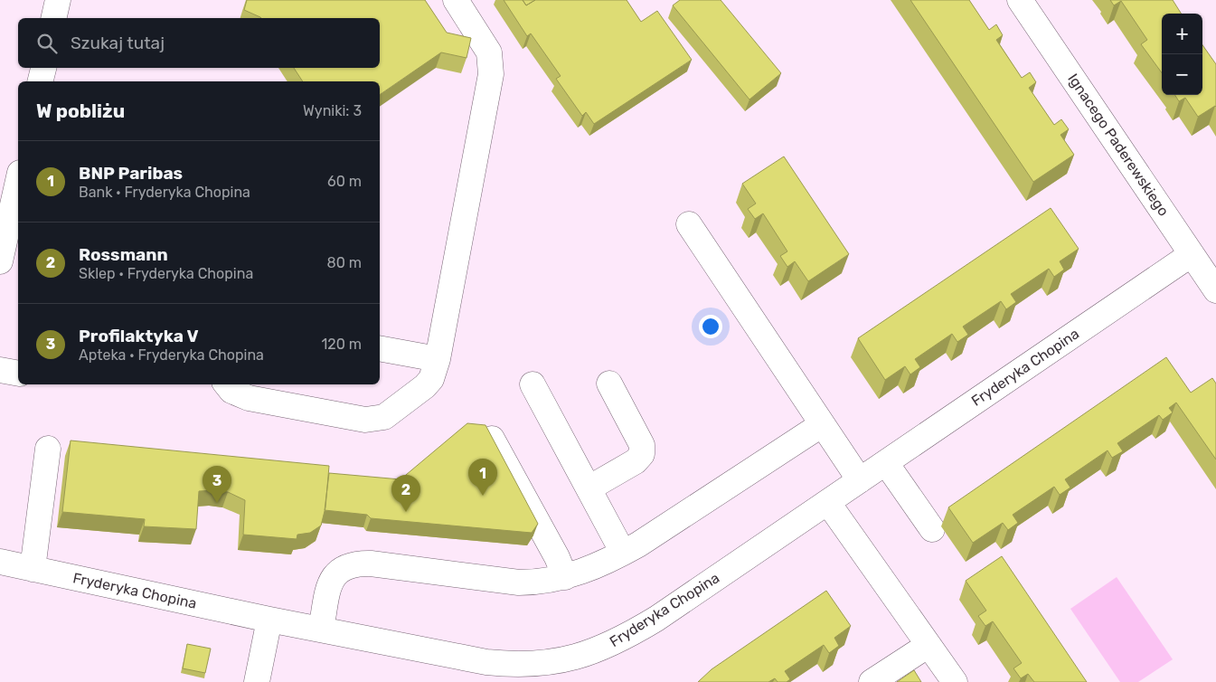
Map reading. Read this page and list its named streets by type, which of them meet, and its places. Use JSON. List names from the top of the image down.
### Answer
{
  "streets": {
    "street": ["Ignacego Paderewskiego", "Fryderyka Chopina"]
  },
  "crossings": [
    ["Ignacego Paderewskiego", "Fryderyka Chopina"]
  ],
  "page": {
    "map_buttons": ["+", "−"],
    "search": "Szukaj tutaj",
    "heading": ["W pobliżu", "Wyniki: 3"],
    "list": [
      {
        "mark": "1",
        "name": "BNP Paribas",
        "note": "Bank · Fryderyka Chopina",
        "value": "60 m"
      },
      {
        "mark": "2",
        "name": "Rossmann",
        "note": "Sklep · Fryderyka Chopina",
        "value": "80 m"
      },
      {
        "mark": "3",
        "name": "Profilaktyka V",
        "note": "Apteka · Fryderyka Chopina",
        "value": "120 m"
      }
    ],
    "pins": ["1", "3", "2"]
  }
}
